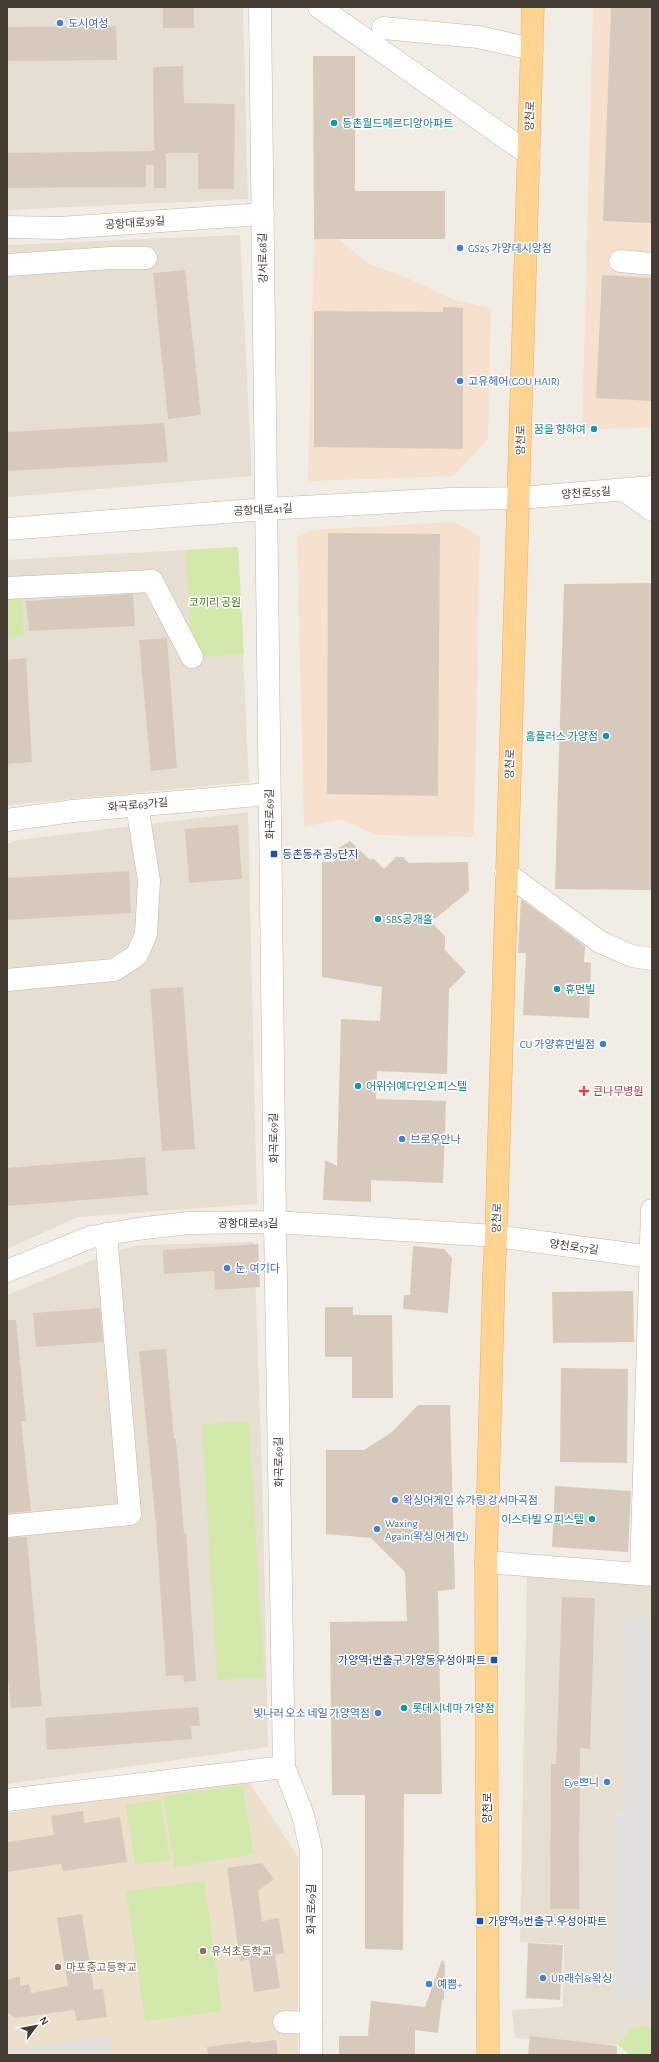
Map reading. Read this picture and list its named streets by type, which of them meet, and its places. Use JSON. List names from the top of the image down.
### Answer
{
  "streets": {
    "main road": ["양천로"],
    "street": [
      "공항대로39길",
      "강서로68길",
      "양천로55길",
      "공항대로41길",
      "화곡로63가길",
      "화곡로69길",
      "공항대로43길",
      "양천로57길"
    ]
  },
  "crossings": [
    ["양천로", "양천로55길"],
    ["양천로", "공항대로41길"],
    ["양천로", "공항대로43길"],
    ["양천로", "양천로57길"],
    ["공항대로39길", "강서로68길"],
    ["강서로68길", "공항대로41길"],
    ["강서로68길", "화곡로69길"],
    ["양천로55길", "공항대로41길"],
    ["공항대로41길", "화곡로69길"],
    ["화곡로63가길", "화곡로69길"],
    ["화곡로69길", "공항대로43길"],
    ["공항대로43길", "양천로57길"]
  ],
  "parks": ["코끼리 공원"],
  "places": {
    "other": [
      "도시여성",
      "등촌월드메르디앙아파트",
      "GS25 가양데시앙점",
      "고유헤어(GOU HAIR)",
      "꿈을 향하여",
      "홈플러스 가양점",
      "SBS공개홀",
      "휴먼빌",
      "CU 가양휴먼빌점",
      "어위쉬예다인오피스텔",
      "브로우안나",
      "눈, 여기다",
      "왁싱어게인 슈가링 강서마곡점",
      "이스타빌 오피스텔",
      "Waxing Again(왁싱 어게인)",
      "롯데시네마 가양점",
      "빛나러 오소 네일 가양역점",
      "Eye쁘니",
      "유석초등학교",
      "마포중고등학교",
      "UR래쉬&왁싱",
      "예쁨+"
    ],
    "transit": ["등촌동주공9단지", "가양역1번출구.가양동우성아파트", "가양역9번출구.우성아파트"],
    "health": ["큰나무병원"]
  },
  "north": "top right"
}
